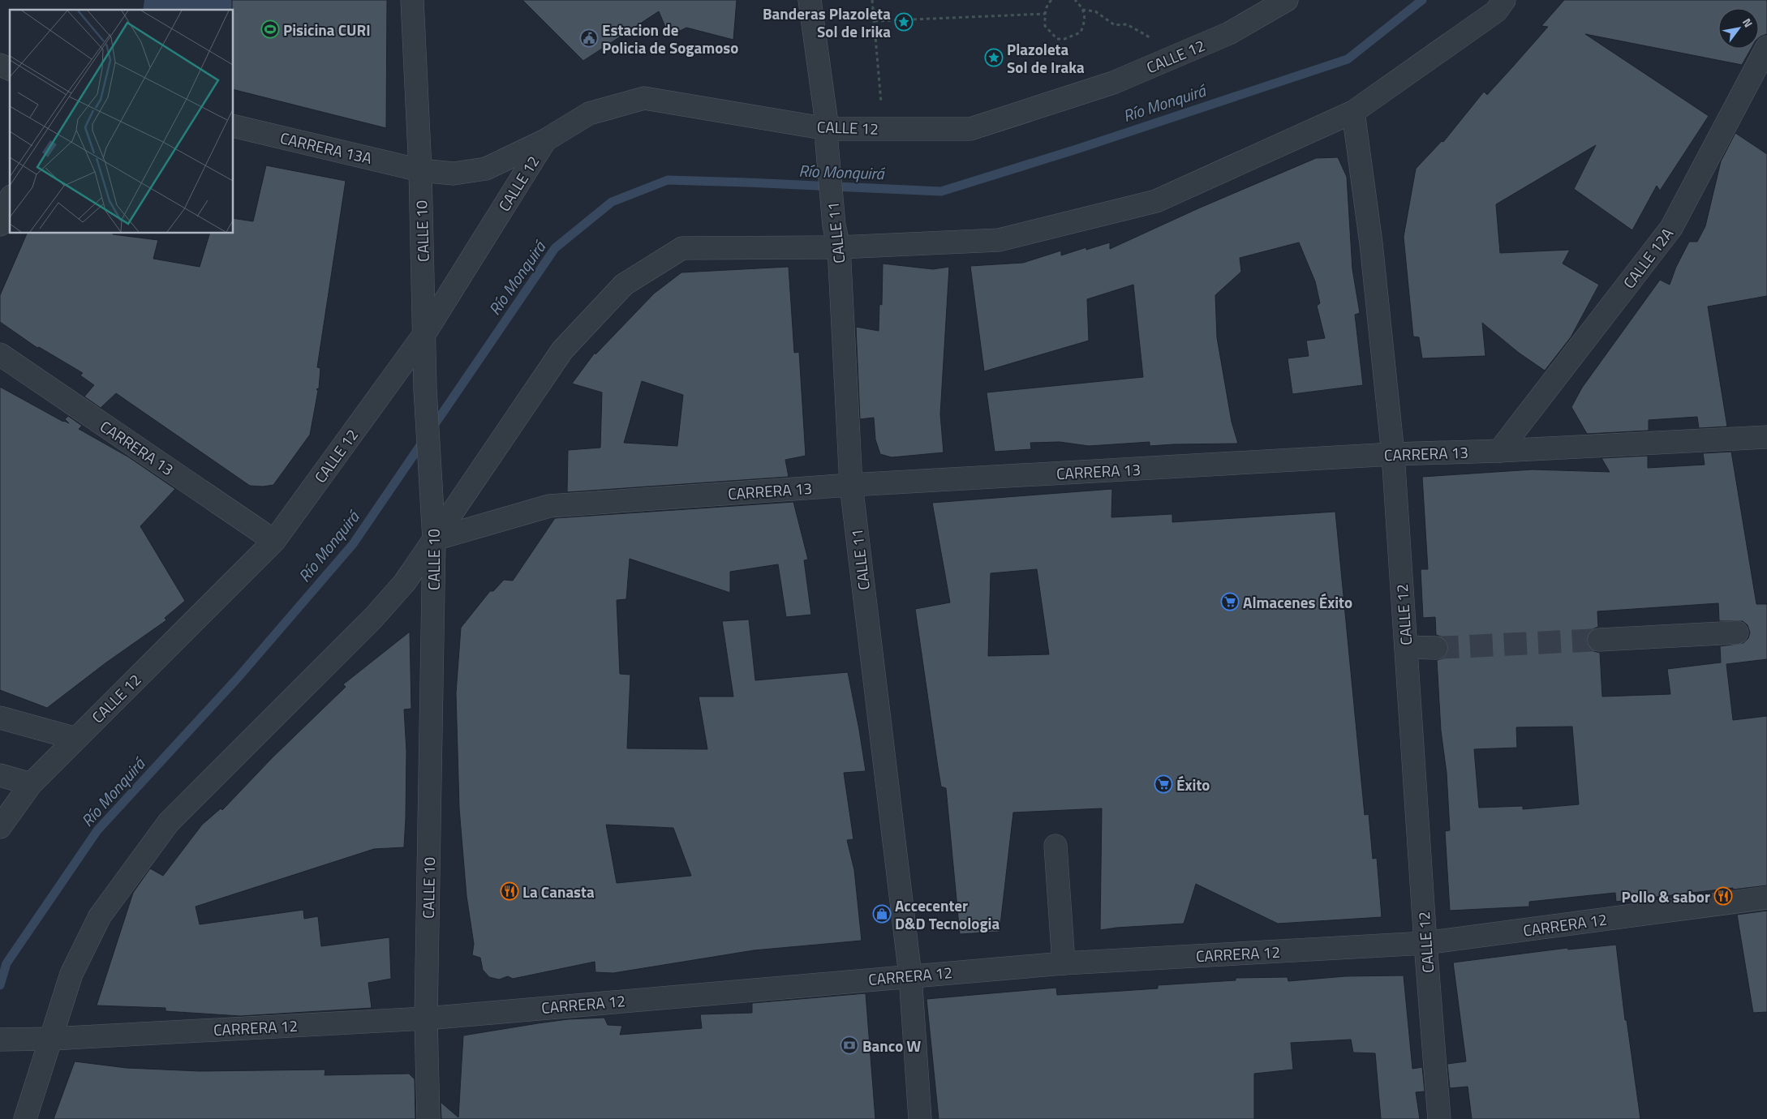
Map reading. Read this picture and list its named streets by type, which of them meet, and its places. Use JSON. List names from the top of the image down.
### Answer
{
  "streets": {
    "street": [
      "CALLE 12",
      "CARRERA 13A",
      "CALLE 10",
      "CALLE 11",
      "CALLE 12A",
      "CARRERA 13",
      "CARRERA 12"
    ]
  },
  "crossings": [
    ["CALLE 12", "CARRERA 13A"],
    ["CALLE 12", "CALLE 10"],
    ["CALLE 12", "CALLE 11"],
    ["CALLE 12", "CARRERA 13"],
    ["CALLE 12", "CARRERA 12"],
    ["CARRERA 13A", "CALLE 10"],
    ["CALLE 10", "CARRERA 13"],
    ["CALLE 10", "CARRERA 12"],
    ["CALLE 11", "CARRERA 13"],
    ["CALLE 11", "CARRERA 12"],
    ["CALLE 12A", "CARRERA 13"]
  ],
  "water": ["Río Monquirá"],
  "places": {
    "place": ["Banderas Plazoleta Sol de Irika", "Plazoleta Sol de Iraka"],
    "sports": ["Pisicina CURI"],
    "public building": ["Estacion de Policia de Sogamoso"],
    "supermarket": ["Almacenes Éxito", "Éxito"],
    "restaurant": ["La Canasta", "Pollo & sabor"],
    "shop": ["Accecenter D&D Tecnologia"],
    "bank": ["Banco W"]
  },
  "north": "top right"
}
